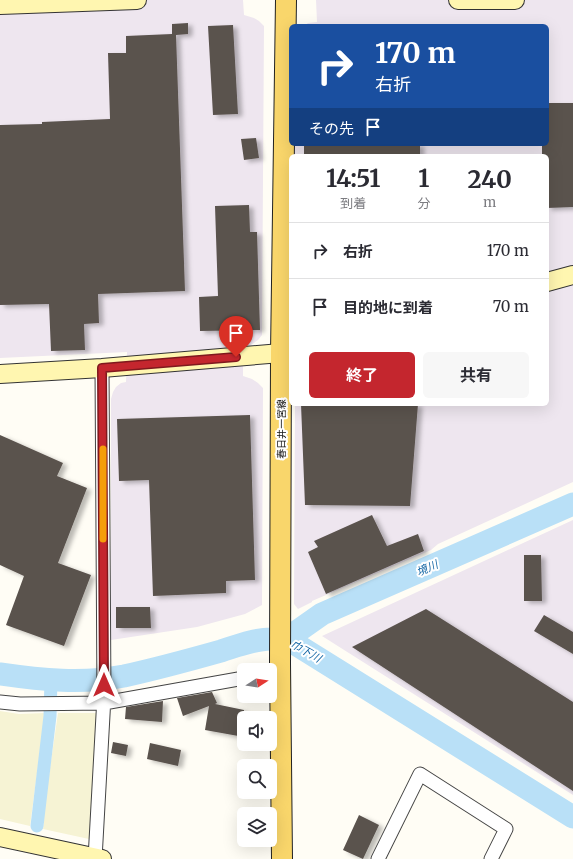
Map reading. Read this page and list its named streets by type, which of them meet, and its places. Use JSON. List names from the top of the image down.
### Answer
{
  "streets": {
    "main road": ["春日井一宮線"]
  },
  "water": ["境川", "巾下川"],
  "north": "right",
  "page": {
    "turn": ["170 m", "右折"],
    "then": "その先",
    "eta": [
      "14:51",
      "到着",
      "1",
      "分",
      "240",
      "m"
    ],
    "list": [
      {
        "name": "右折",
        "value": "170 m"
      },
      {
        "name": "目的地に到着",
        "value": "70 m"
      }
    ],
    "buttons": ["終了", "共有"]
  }
}
